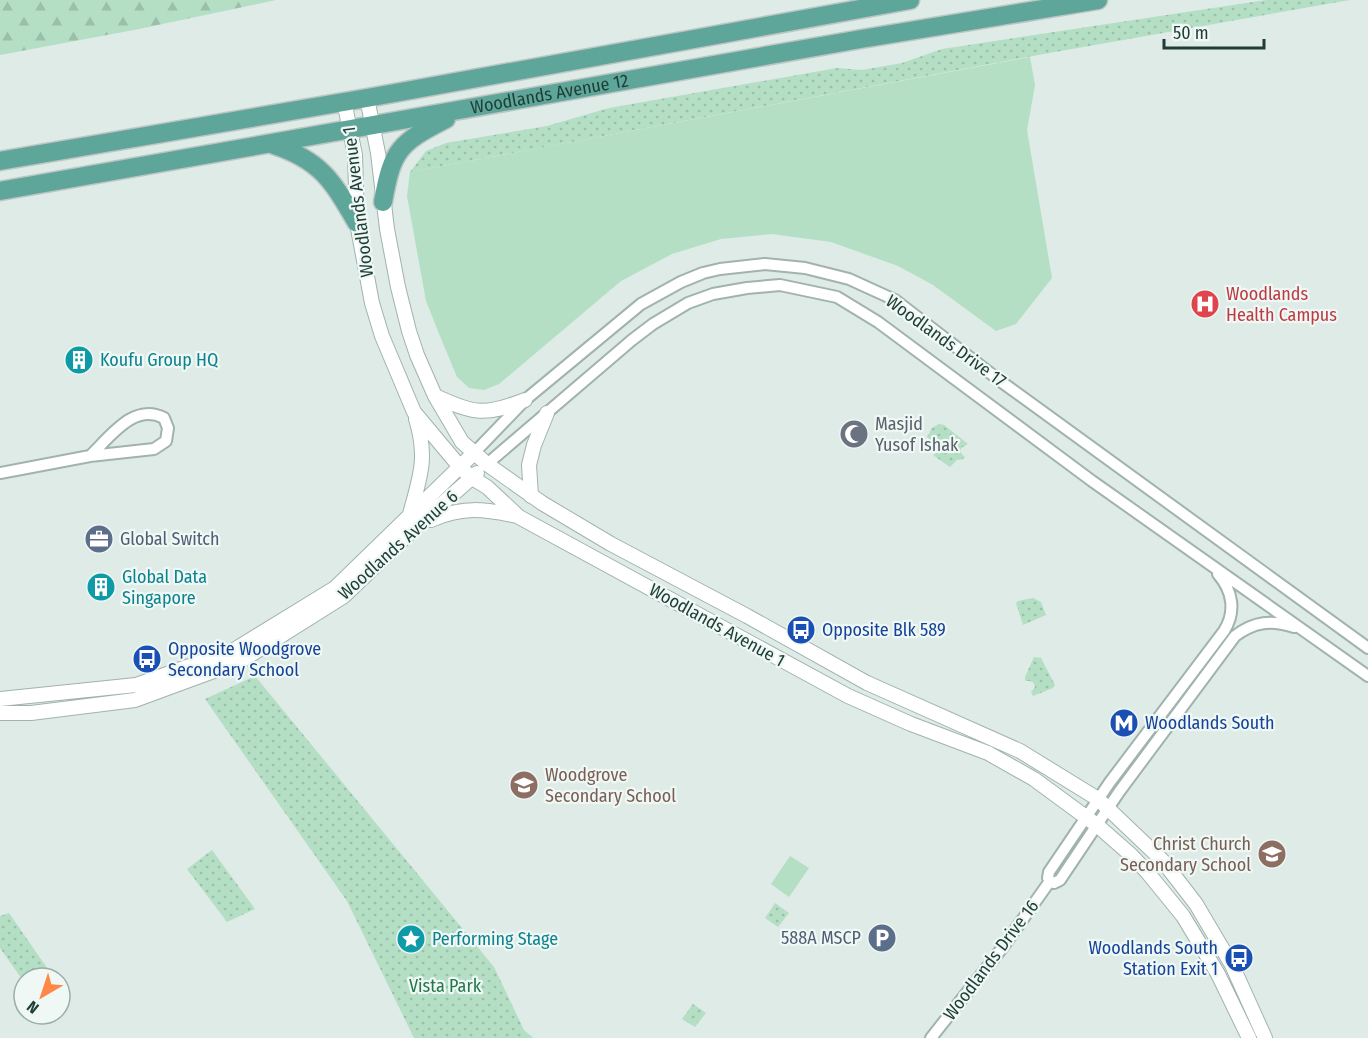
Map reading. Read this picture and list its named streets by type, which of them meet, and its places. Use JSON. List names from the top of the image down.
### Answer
{
  "streets": {
    "main road": ["Woodlands Avenue 12"],
    "street": [
      "Woodlands Avenue 1",
      "Woodlands Drive 17",
      "Woodlands Avenue 6",
      "Woodlands Drive 16"
    ]
  },
  "crossings": [
    ["Woodlands Avenue 12", "Woodlands Avenue 1"],
    ["Woodlands Avenue 1", "Woodlands Drive 17"],
    ["Woodlands Avenue 1", "Woodlands Avenue 6"],
    ["Woodlands Avenue 1", "Woodlands Drive 16"],
    ["Woodlands Drive 17", "Woodlands Avenue 6"],
    ["Woodlands Drive 17", "Woodlands Drive 16"]
  ],
  "parks": ["Vista Park"],
  "places": {
    "hospital": ["Woodlands Health Campus"],
    "building": ["Koufu Group HQ", "Global Data Singapore"],
    "mosque": ["Masjid Yusof Ishak"],
    "office": ["Global Switch"],
    "bus stop": ["Opposite Blk 589", "Opposite Woodgrove Secondary School", "Woodlands South Station Exit 1"],
    "metro station": ["Woodlands South"],
    "school or university": ["Woodgrove Secondary School", "Christ Church Secondary School"],
    "parking": ["588A MSCP"],
    "place": ["Performing Stage"]
  },
  "scale_bar": "50 m",
  "north": "bottom left"
}
